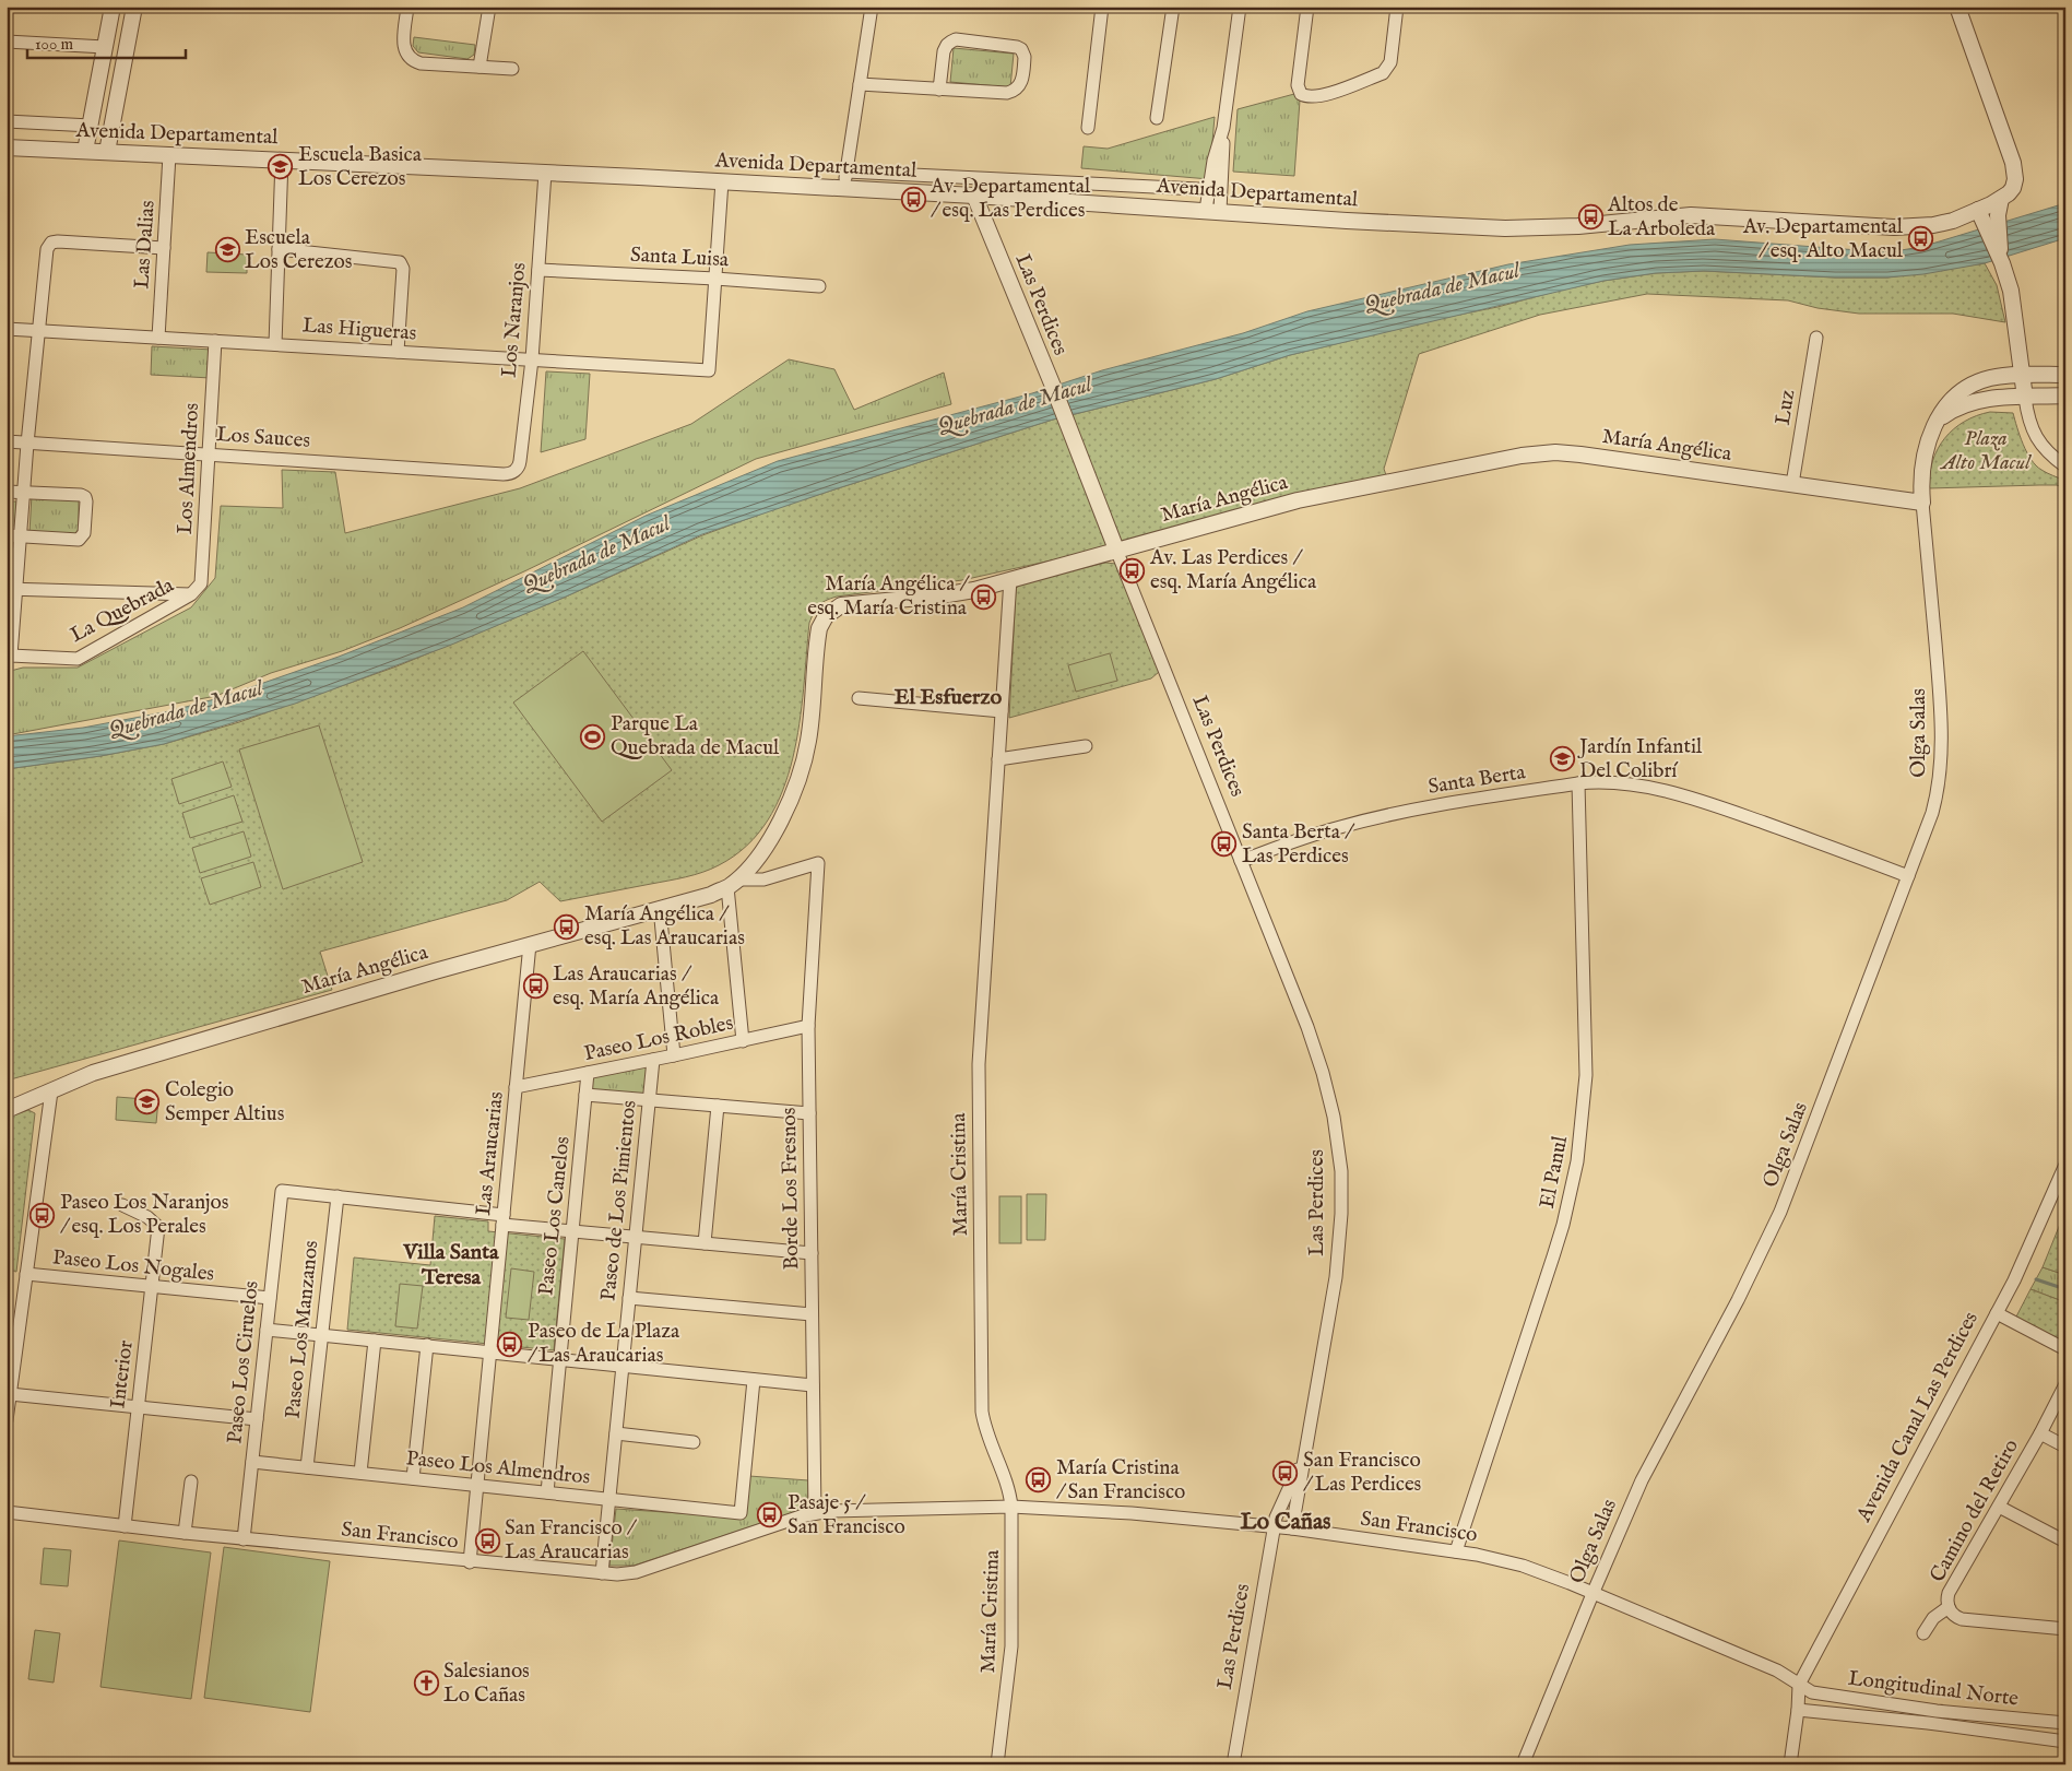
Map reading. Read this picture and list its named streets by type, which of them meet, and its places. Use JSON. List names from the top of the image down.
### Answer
{
  "streets": {
    "street": [
      "Avenida Departamental",
      "Las Dalias",
      "Santa Luisa",
      "Las Perdices",
      "Los Naranjos",
      "Las Higueras",
      "Luz",
      "Los Sauces",
      "María Angélica",
      "Los Almendros",
      "La Quebrada",
      "Olga Salas",
      "Santa Berta",
      "Paseo Los Robles",
      "Las Araucarias",
      "El Panul",
      "María Cristina",
      "Borde Los Fresnos",
      "Paseo de Los Pimientos",
      "Paseo Los Canelos",
      "Paseo Los Nogales",
      "Paseo Los Manzanos",
      "Paseo Los Ciruelos",
      "Interior",
      "Avenida Canal Las Perdices",
      "Paseo Los Almendros",
      "Camino del Retiro",
      "San Francisco",
      "Longitudinal Norte"
    ]
  },
  "crossings": [
    ["Avenida Departamental", "Las Dalias"],
    ["Avenida Departamental", "Las Perdices"],
    ["Avenida Departamental", "Los Naranjos"],
    ["Las Dalias", "Las Higueras"],
    ["Santa Luisa", "Los Naranjos"],
    ["Santa Luisa", "Las Higueras"],
    ["Las Perdices", "María Angélica"],
    ["Las Perdices", "Santa Berta"],
    ["Las Perdices", "San Francisco"],
    ["Los Naranjos", "Las Higueras"],
    ["Los Naranjos", "Los Sauces"],
    ["Las Higueras", "Los Almendros"],
    ["Luz", "María Angélica"],
    ["Los Sauces", "Los Almendros"],
    ["María Angélica", "Olga Salas"],
    ["María Angélica", "Las Araucarias"],
    ["María Angélica", "María Cristina"],
    ["María Angélica", "Borde Los Fresnos"],
    ["Los Almendros", "La Quebrada"],
    ["Olga Salas", "Santa Berta"],
    ["Olga Salas", "San Francisco"],
    ["Santa Berta", "El Panul"],
    ["Paseo Los Robles", "Las Araucarias"],
    ["Paseo Los Robles", "Borde Los Fresnos"],
    ["Paseo Los Robles", "Paseo de Los Pimientos"],
    ["Paseo Los Robles", "Paseo Los Canelos"],
    ["Las Araucarias", "Paseo Los Almendros"],
    ["Las Araucarias", "San Francisco"],
    ["El Panul", "San Francisco"],
    ["María Cristina", "San Francisco"],
    ["Borde Los Fresnos", "San Francisco"],
    ["Paseo de Los Pimientos", "Paseo Los Almendros"],
    ["Paseo de Los Pimientos", "San Francisco"],
    ["Paseo Los Canelos", "Paseo Los Almendros"],
    ["Paseo Los Nogales", "Paseo Los Ciruelos"],
    ["Paseo Los Nogales", "Interior"],
    ["Paseo Los Manzanos", "Paseo Los Ciruelos"],
    ["Paseo Los Manzanos", "Paseo Los Almendros"],
    ["Paseo Los Ciruelos", "Paseo Los Almendros"],
    ["Paseo Los Ciruelos", "San Francisco"],
    ["Interior", "San Francisco"],
    ["Avenida Canal Las Perdices", "San Francisco"],
    ["Avenida Canal Las Perdices", "Longitudinal Norte"],
    ["San Francisco", "Longitudinal Norte"]
  ],
  "districts": ["El Esfuerzo", "Villa Santa Teresa", "Lo Cañas"],
  "water": ["Quebrada de Macul"],
  "parks": ["Plaza Alto Macul"],
  "places": {
    "school or university": [
      "Escuela Basica Los Cerezos",
      "Escuela Los Cerezos",
      "Jardín Infantil Del Colibrí",
      "Colegio Semper Altius"
    ],
    "bus stop": [
      "Av. Departamental / esq. Las Perdices",
      "Altos de La Arboleda",
      "Av. Departamental / esq. Alto Macul",
      "Av. Las Perdices / esq. María Angélica",
      "María Angélica / esq. María Cristina",
      "Santa Berta / Las Perdices",
      "María Angélica / esq. Las Araucarias",
      "Las Araucarias / esq. María Angélica",
      "Paseo Los Naranjos / esq. Los Perales",
      "Paseo de La Plaza / Las Araucarias",
      "San Francisco / Las Perdices",
      "María Cristina / San Francisco",
      "Pasaje 5 / San Francisco",
      "San Francisco / Las Araucarias"
    ],
    "sports": ["Parque La Quebrada de Macul"],
    "church": ["Salesianos Lo Cañas"]
  },
  "scale_bar": "100 m"
}
